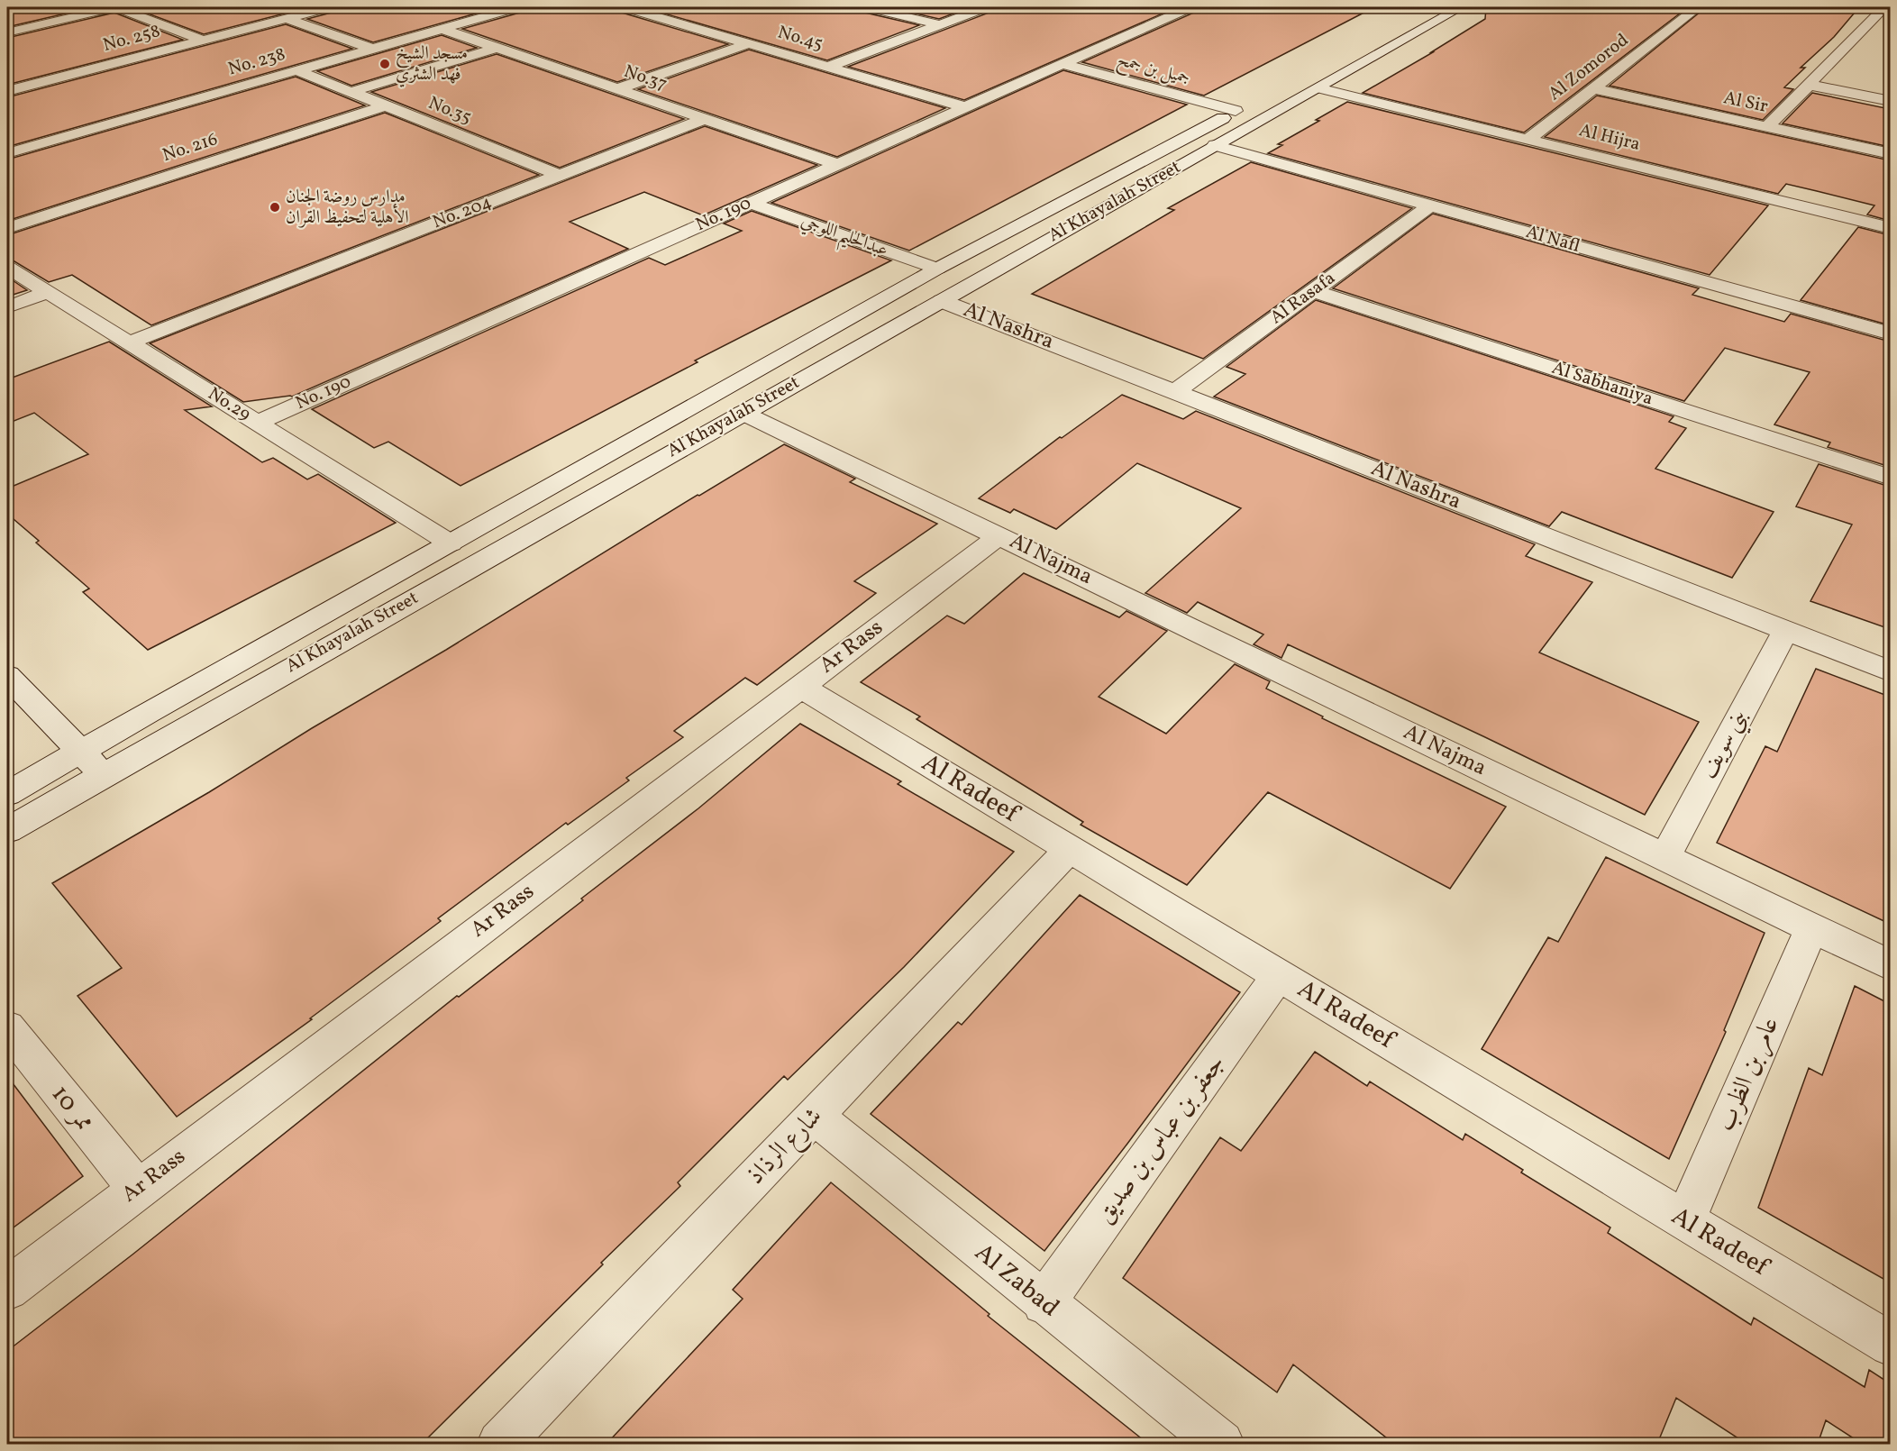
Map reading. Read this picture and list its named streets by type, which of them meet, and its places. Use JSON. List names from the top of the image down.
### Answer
{
  "streets": {
    "street": [
      "No. 258",
      "No.45",
      "No. 238",
      "Al Zomorod",
      "جميل بن جمح",
      "No.37",
      "Al Sir",
      "No.35",
      "Al Hijra",
      "No. 216",
      "Al Khayalah Street",
      "No. 204",
      "No. 190",
      "عبدالحليم اللوجي",
      "Al Nafl",
      "Al Rasafa",
      "Al Nashra",
      "Al Sabhaniya",
      "No.29",
      "Al Najma",
      "Ar Rass",
      "بني سويف",
      "Al Radeef",
      "عامر بن الظرب",
      "ممر 10",
      "جعفر بن عباس بن صديق",
      "شارع الرذاذ",
      "Al Zabad"
    ]
  },
  "crossings": [
    ["No.45", "No. 190"],
    ["No. 238", "No.37"],
    ["No. 238", "No.35"],
    ["Al Zomorod", "Al Sir"],
    ["Al Zomorod", "Al Hijra"],
    ["جميل بن جمح", "Al Khayalah Street"],
    ["جميل بن جمح", "No. 190"],
    ["No.37", "No. 204"],
    ["No.37", "No. 190"],
    ["No.35", "No. 216"],
    ["No.35", "No. 204"],
    ["Al Hijra", "Al Khayalah Street"],
    ["Al Khayalah Street", "عبدالحليم اللوجي"],
    ["Al Khayalah Street", "Al Nafl"],
    ["Al Khayalah Street", "Al Nashra"],
    ["Al Khayalah Street", "No.29"],
    ["Al Khayalah Street", "Al Najma"],
    ["No. 204", "No.29"],
    ["No. 190", "عبدالحليم اللوجي"],
    ["No. 190", "No.29"],
    ["Al Nafl", "Al Rasafa"],
    ["Al Rasafa", "Al Nashra"],
    ["Al Rasafa", "Al Sabhaniya"],
    ["Al Nashra", "بني سويف"],
    ["Al Najma", "Ar Rass"],
    ["Al Najma", "بني سويف"],
    ["Al Najma", "عامر بن الظرب"],
    ["Ar Rass", "Al Radeef"],
    ["Ar Rass", "ممر 10"],
    ["Al Radeef", "عامر بن الظرب"],
    ["Al Radeef", "جعفر بن عباس بن صديق"],
    ["Al Radeef", "شارع الرذاذ"],
    ["جعفر بن عباس بن صديق", "Al Zabad"],
    ["شارع الرذاذ", "Al Zabad"]
  ],
  "places": ["مسجد الشيخ فهد الشثري", "مدارس روضة الجنان الأهلية لتحفيظ القران"]
}
